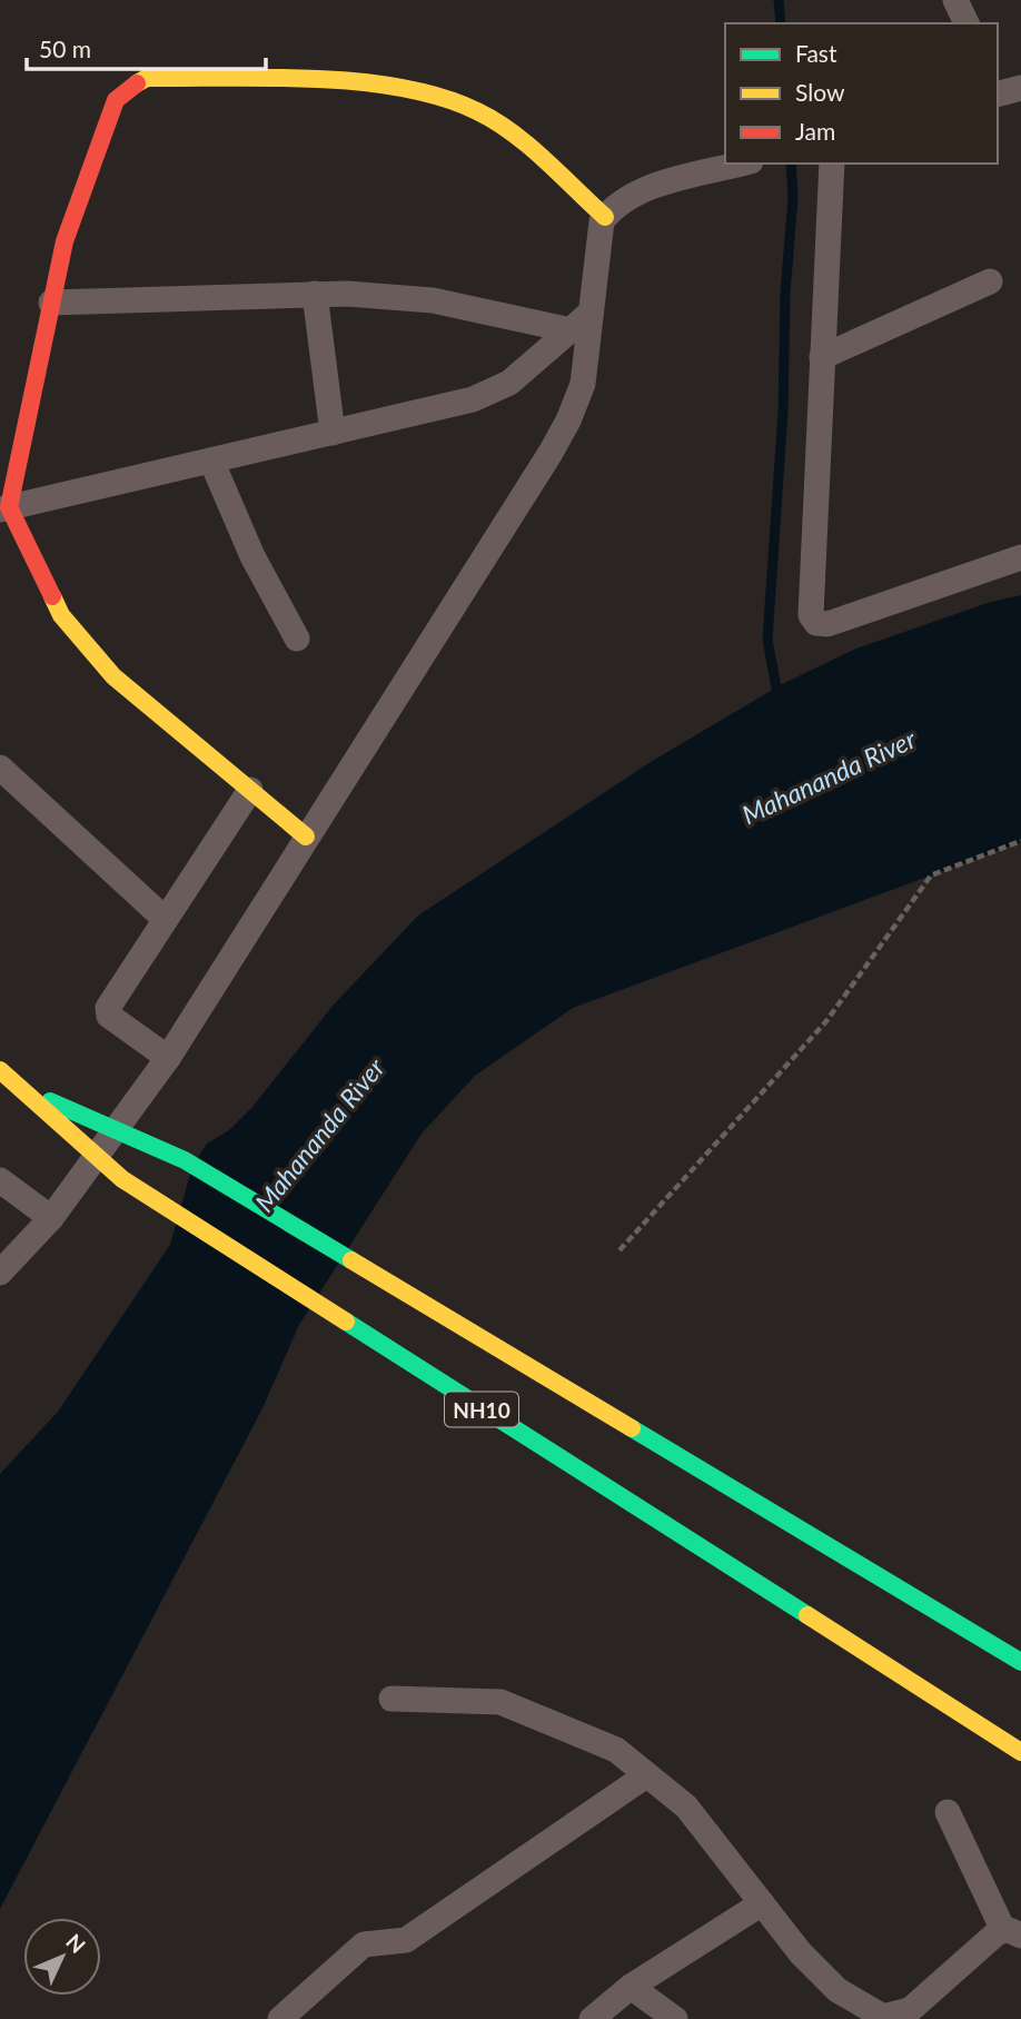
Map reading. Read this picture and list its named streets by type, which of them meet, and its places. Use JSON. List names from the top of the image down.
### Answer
{
  "streets": {
    "main road": ["NH10"]
  },
  "water": ["Mahananda River"],
  "legend": ["Fast", "Slow", "Jam"],
  "scale_bar": "50 m",
  "north": "top right"
}
